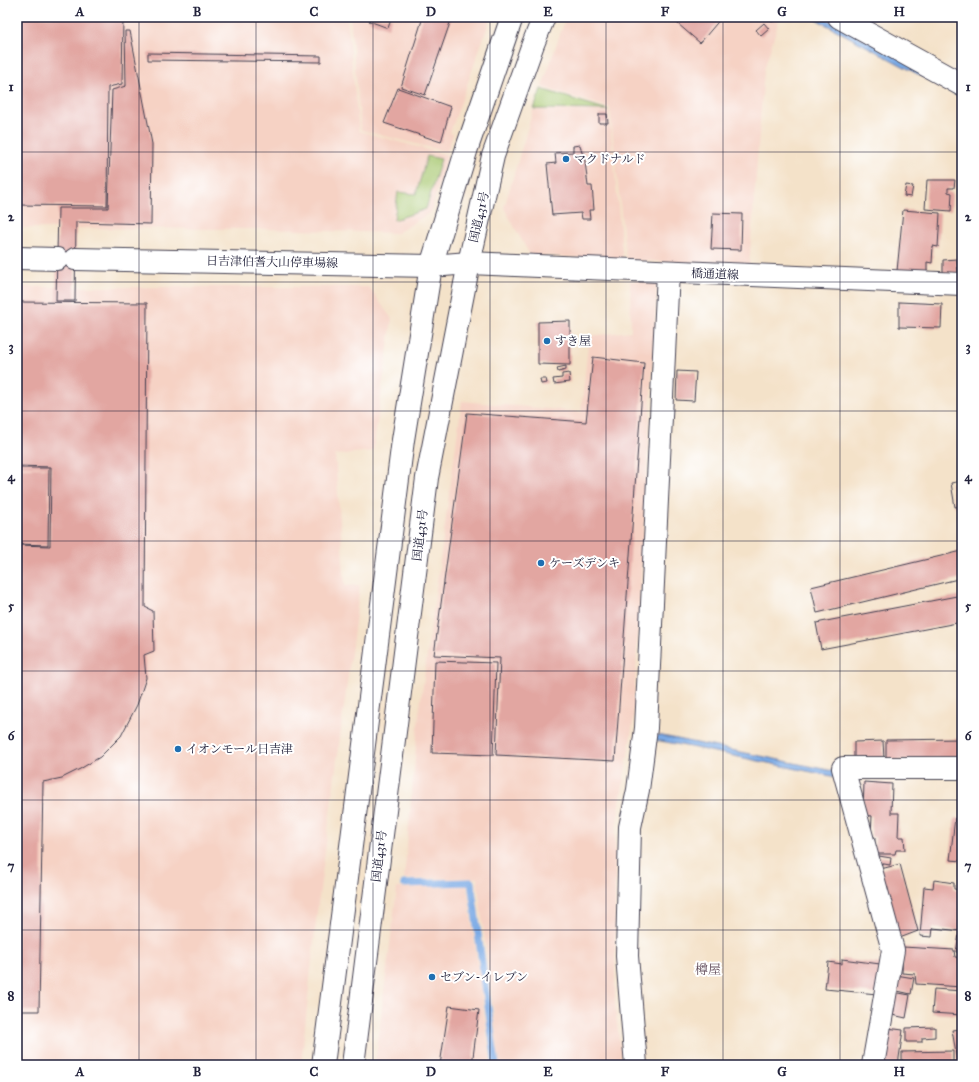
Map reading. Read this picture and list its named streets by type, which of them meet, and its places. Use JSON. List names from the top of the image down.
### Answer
{
  "streets": {
    "main road": ["国道431号", "日吉津伯耆大山停車場線", "橋通道線"]
  },
  "crossings": [
    ["国道431号", "日吉津伯耆大山停車場線"],
    ["国道431号", "橋通道線"],
    ["日吉津伯耆大山停車場線", "橋通道線"]
  ],
  "districts": ["樽屋"],
  "places": [
    "マクドナルド",
    "すき屋",
    "ケーズデンキ",
    "イオンモール日吉津",
    "セブン-イレブン"
  ],
  "grid": {
    "columns": [
      "A",
      "B",
      "C",
      "D",
      "E",
      "F",
      "G",
      "H"
    ],
    "rows": [
      "1",
      "2",
      "3",
      "4",
      "5",
      "6",
      "7",
      "8"
    ]
  }
}
